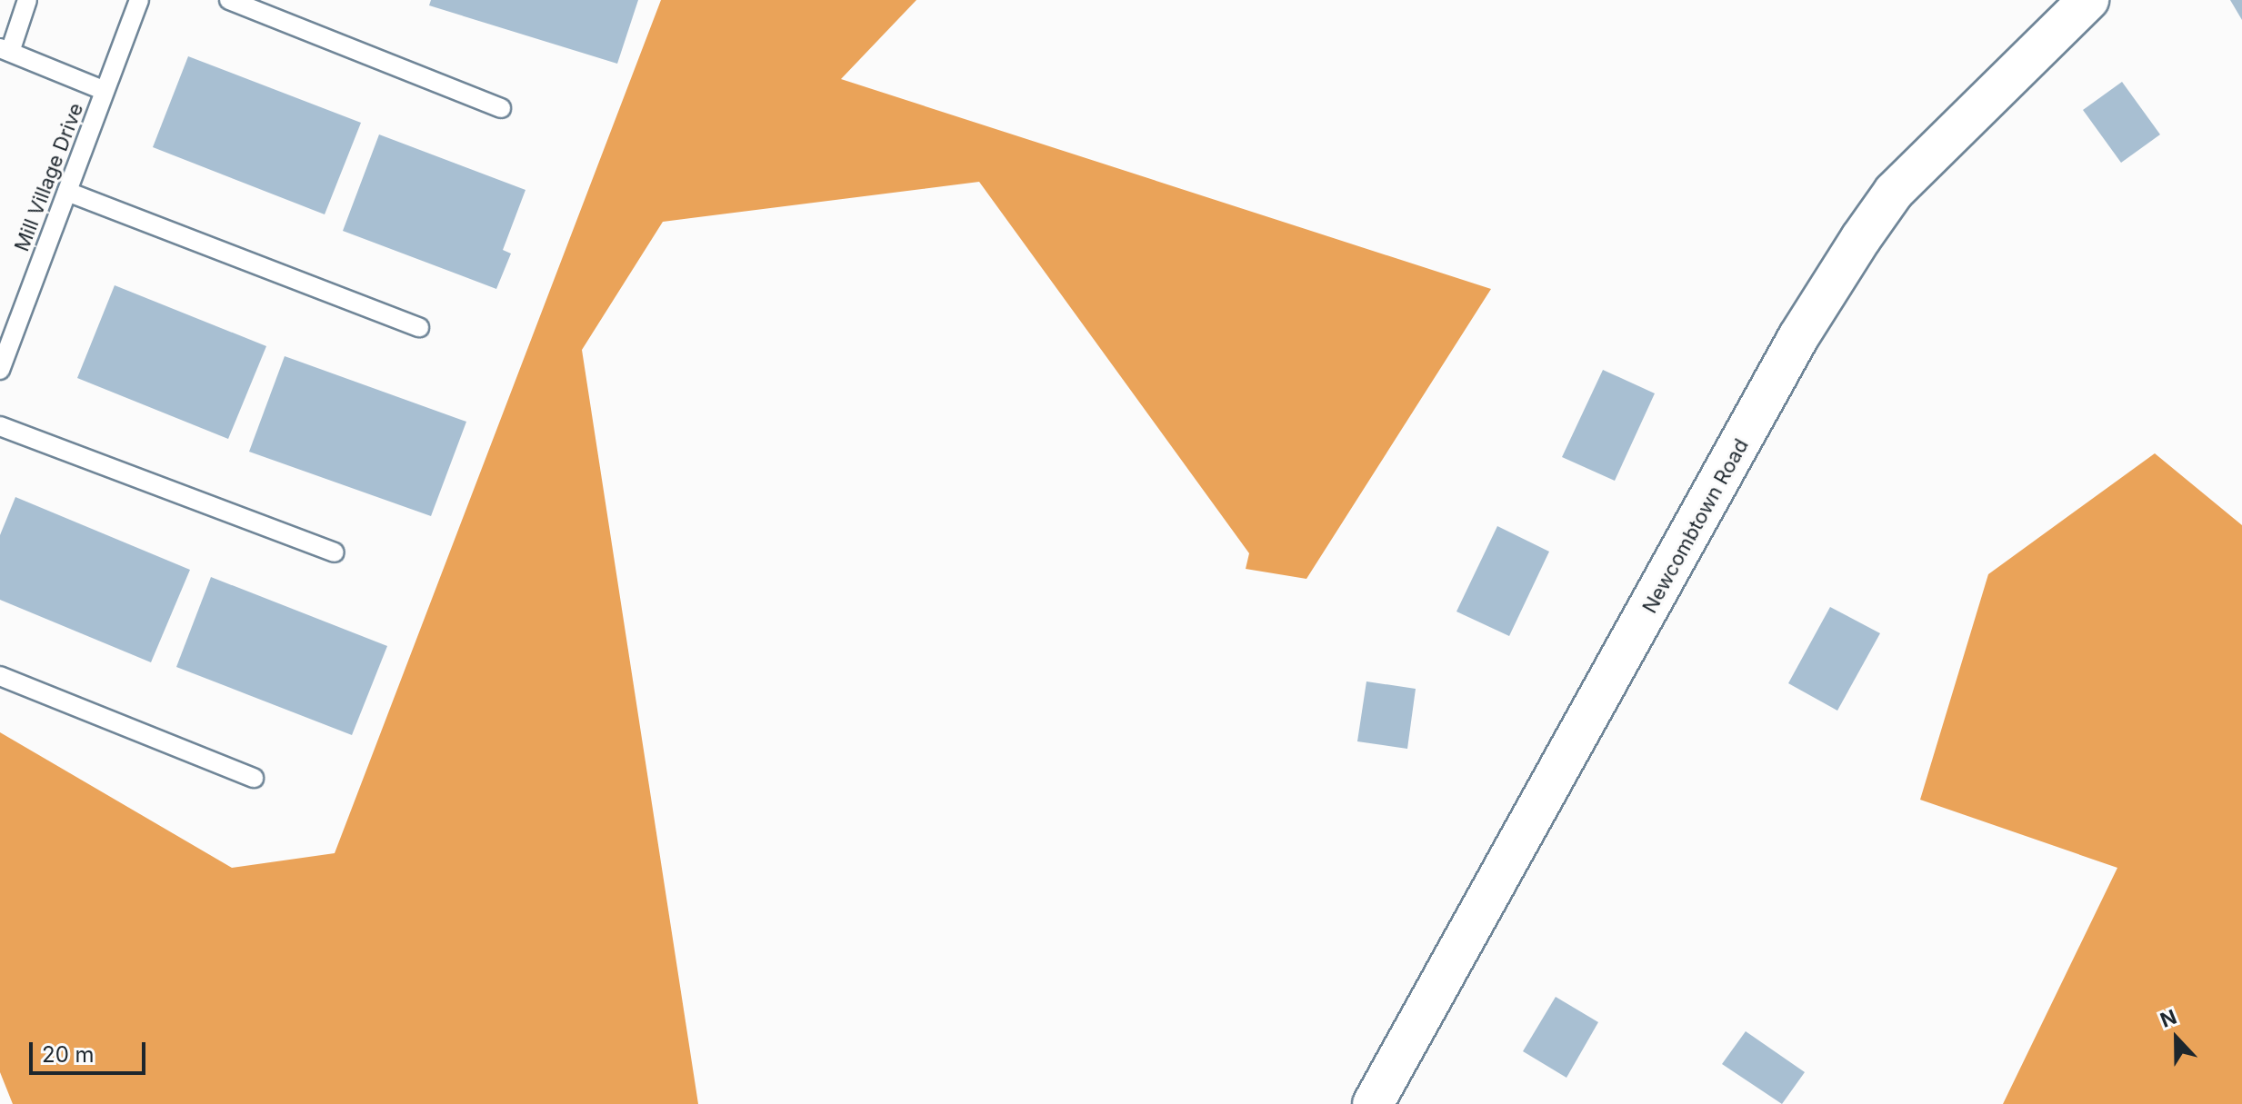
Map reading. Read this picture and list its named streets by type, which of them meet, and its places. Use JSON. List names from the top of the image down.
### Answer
{
  "streets": {
    "street": ["Newcombtown Road"],
    "lane": ["Mill Village Drive"]
  },
  "scale_bar": "20 m",
  "north": "top"
}
